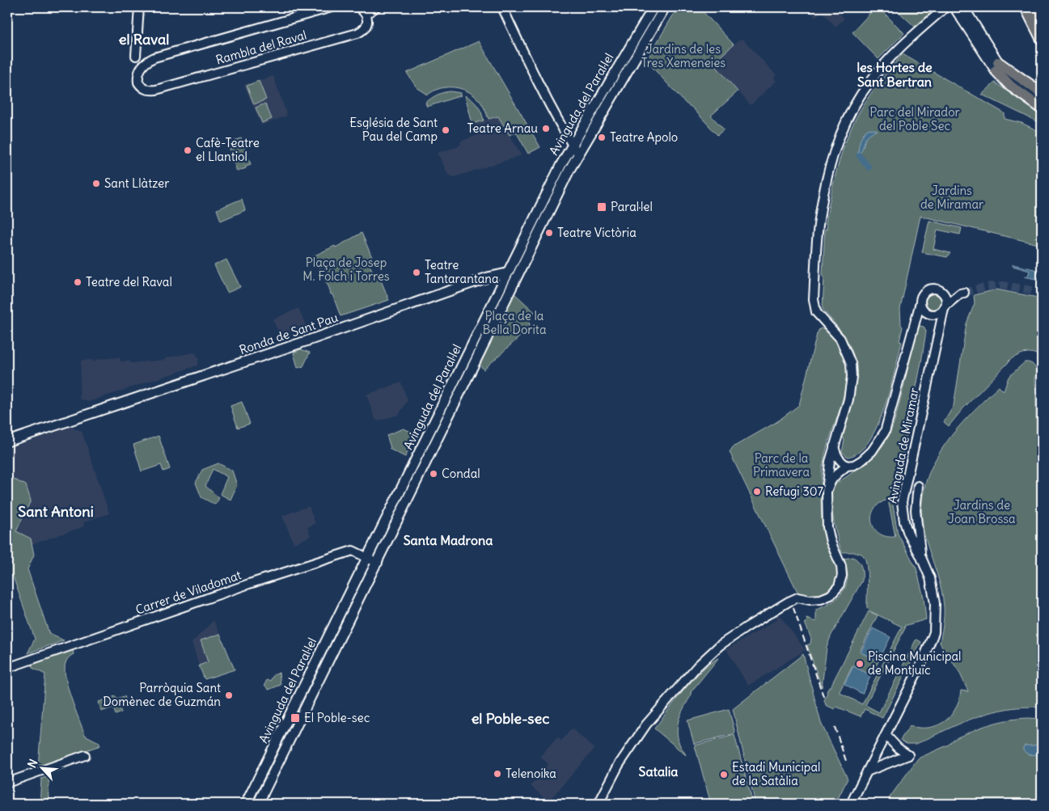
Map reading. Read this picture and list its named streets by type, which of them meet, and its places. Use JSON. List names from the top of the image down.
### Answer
{
  "streets": {
    "main road": ["Avinguda del Paral·lel", "Ronda de Sant Pau"],
    "street": ["Rambla del Raval", "Avinguda de Miramar", "Carrer de Viladomat"]
  },
  "crossings": [
    ["Avinguda del Paral·lel", "Ronda de Sant Pau"],
    ["Avinguda del Paral·lel", "Carrer de Viladomat"]
  ],
  "districts": [
    "el Raval",
    "les Hortes de Sant Bertran",
    "Sant Antoni",
    "Santa Madrona",
    "el Poble-sec",
    "Satalia"
  ],
  "parks": [
    "Jardins de les Tres Xemeneies",
    "Parc del Mirador del Poble Sec",
    "Jardins de Miramar",
    "Plaça de Josep M. Folch i Torres",
    "Plaça de la Bella Dorita",
    "Parc de la Primavera",
    "Jardins de Joan Brossa"
  ],
  "places": {
    "other": [
      "Teatre Arnau",
      "Església de Sant Pau del Camp",
      "Teatre Apolo",
      "Cafè-Teatre el Llantiol",
      "Sant Llàtzer",
      "Teatre Victòria",
      "Teatre Tantarantana",
      "Teatre del Raval",
      "Condal",
      "Refugi 307",
      "Piscina Municipal de Montjuïc",
      "Parròquia Sant Domènec de Guzmán",
      "Telenoika",
      "Estadi Municipal de la Satàlia"
    ],
    "transit": ["Paral·lel", "El Poble-sec"]
  },
  "north": "top left"
}
